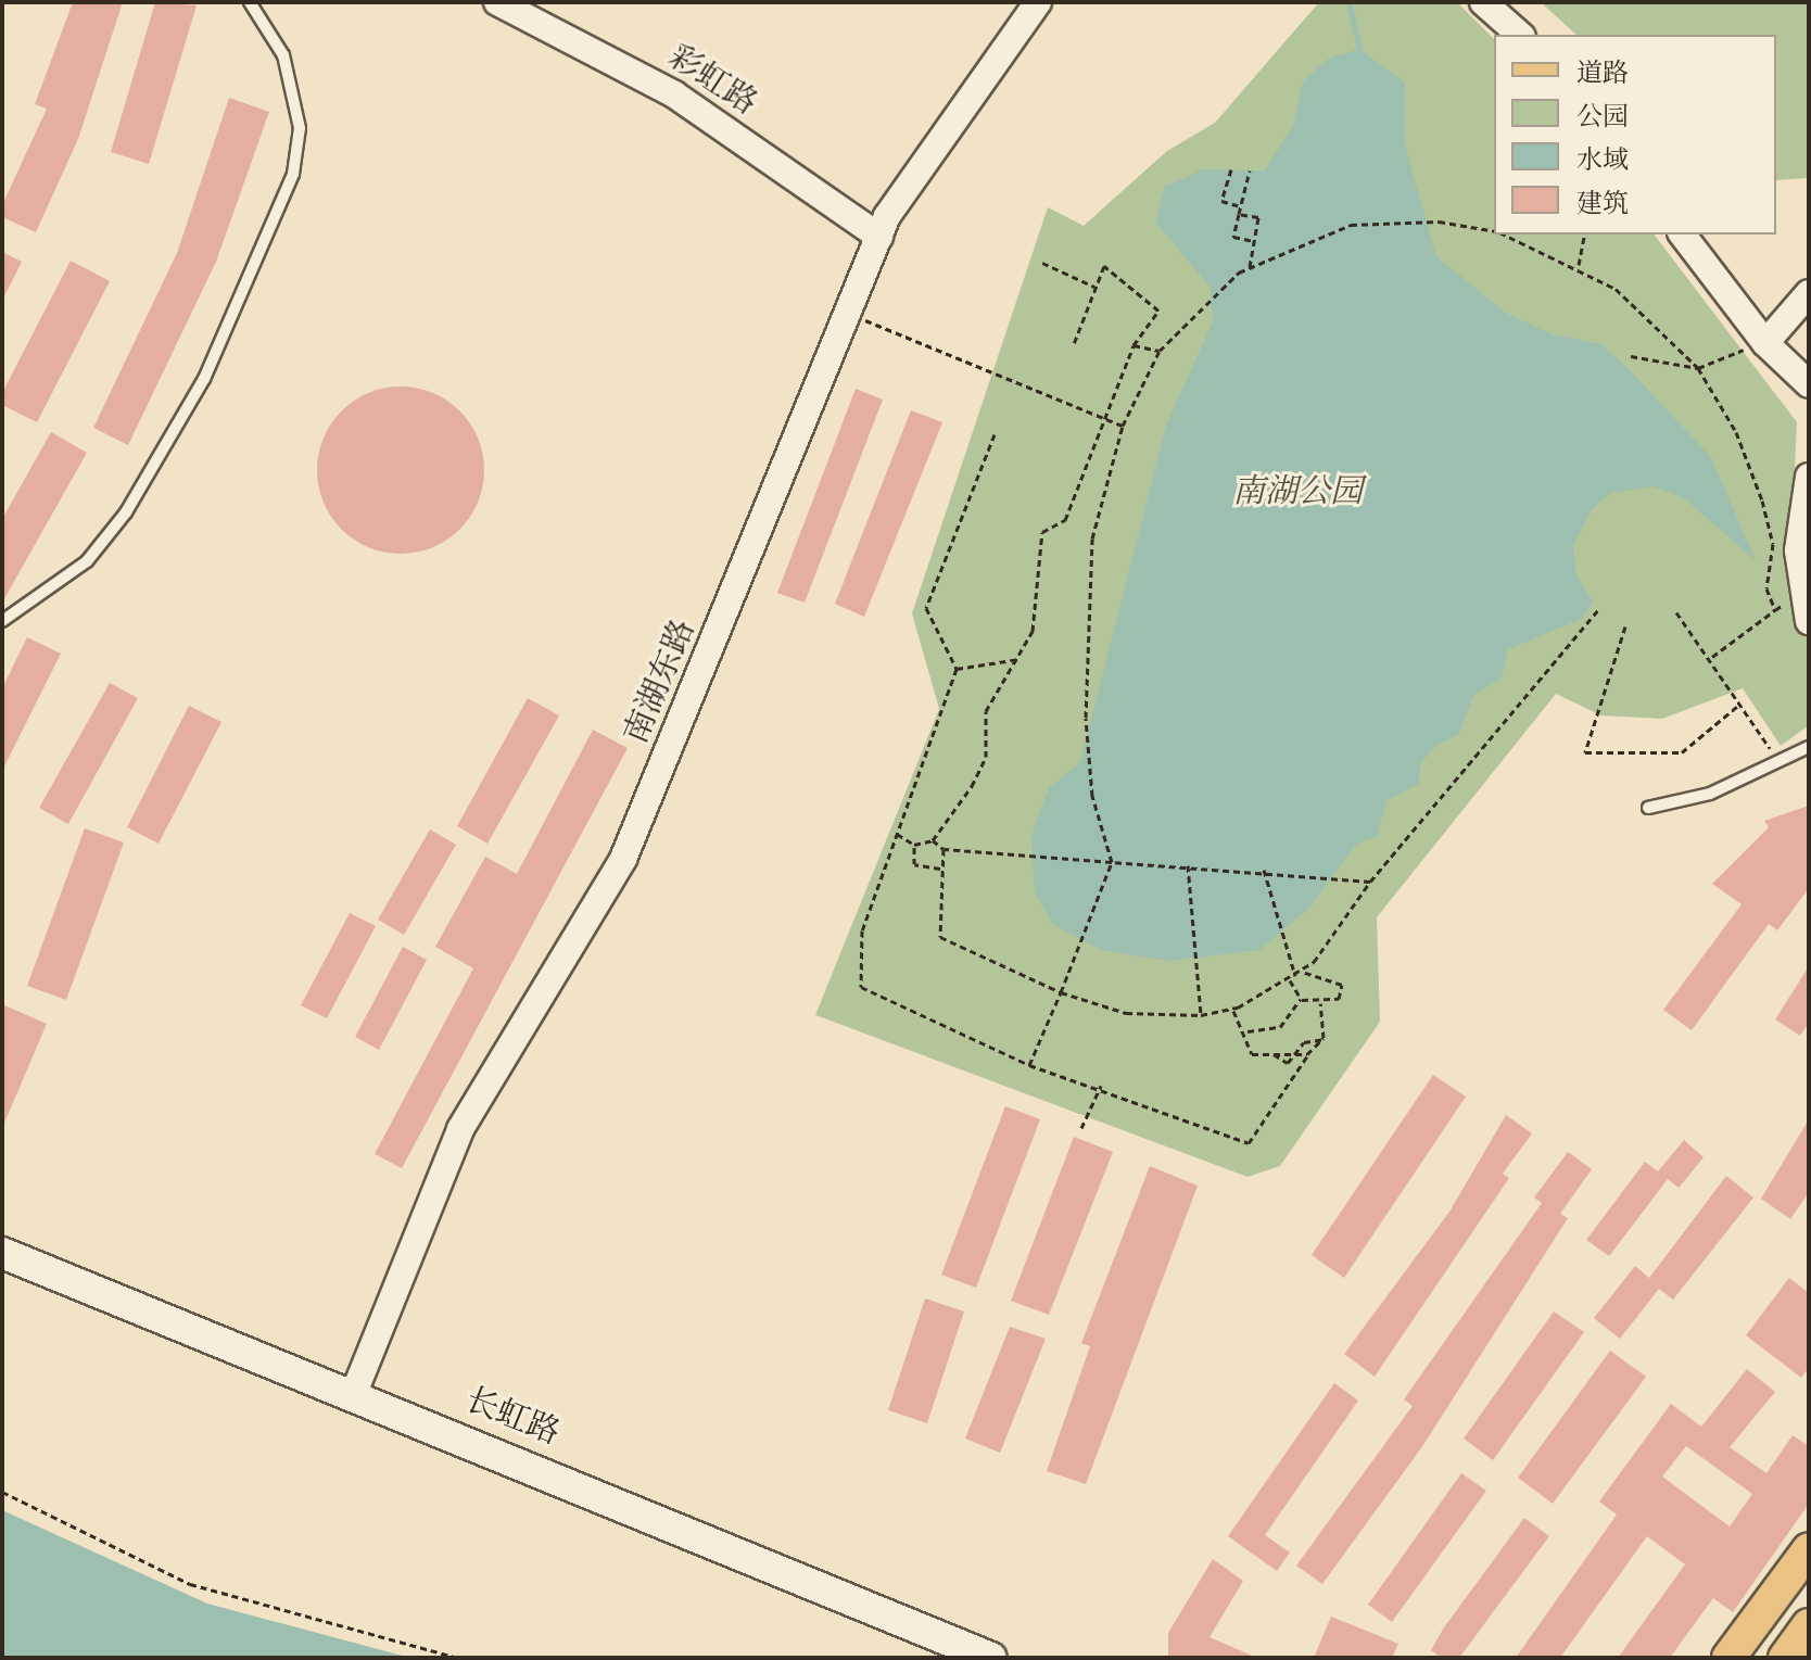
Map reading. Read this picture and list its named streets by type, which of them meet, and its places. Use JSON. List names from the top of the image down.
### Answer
{
  "streets": {
    "main road": ["长虹路"],
    "street": ["彩虹路", "南湖东路"]
  },
  "crossings": [
    ["彩虹路", "南湖东路"],
    ["南湖东路", "长虹路"]
  ],
  "parks": ["南湖公园"],
  "legend": [
    "道路",
    "公园",
    "水域",
    "建筑"
  ]
}
